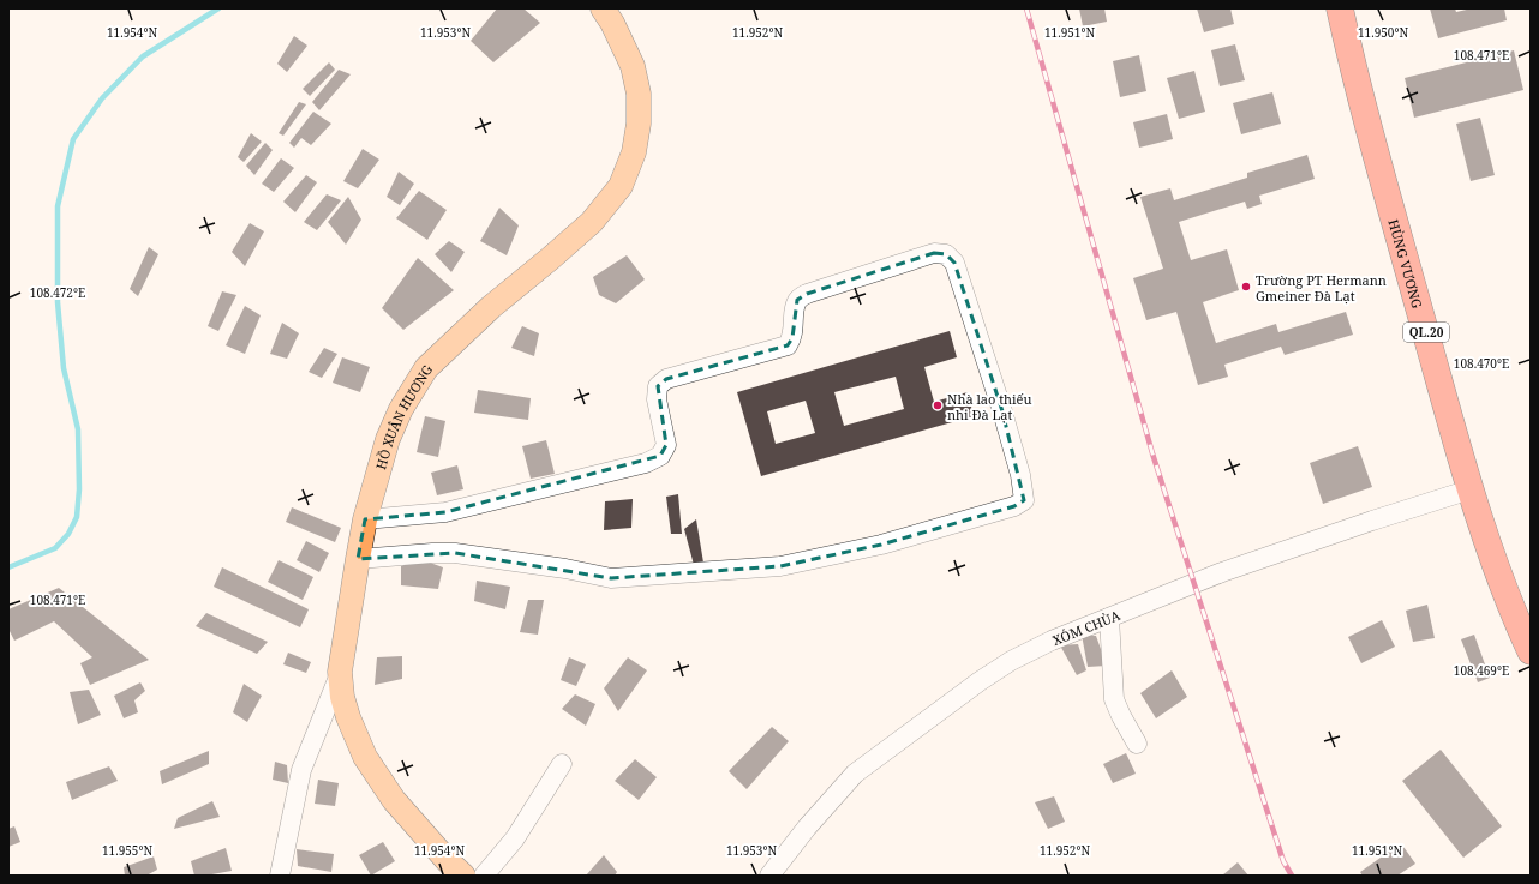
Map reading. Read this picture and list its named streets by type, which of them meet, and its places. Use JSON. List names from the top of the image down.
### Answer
{
  "streets": {
    "highway": ["HÙNG VƯƠNG", "QL.20"],
    "main road": ["HỒ XUÂN HƯƠNG"],
    "street": ["XÓM CHÙA"]
  },
  "crossings": [
    ["HÙNG VƯƠNG", "XÓM CHÙA"]
  ],
  "places": ["Trường PT Hermann Gmeiner Đà Lạt", "Nhà lao thiếu nhi Đà Lạt"],
  "coordinates": [
    "11.950°N",
    "11.954°N",
    "11.953°N",
    "11.952°N",
    "11.951°N",
    "108.471°E",
    "108.472°E",
    "108.470°E",
    "108.469°E",
    "11.955°N"
  ]
}
